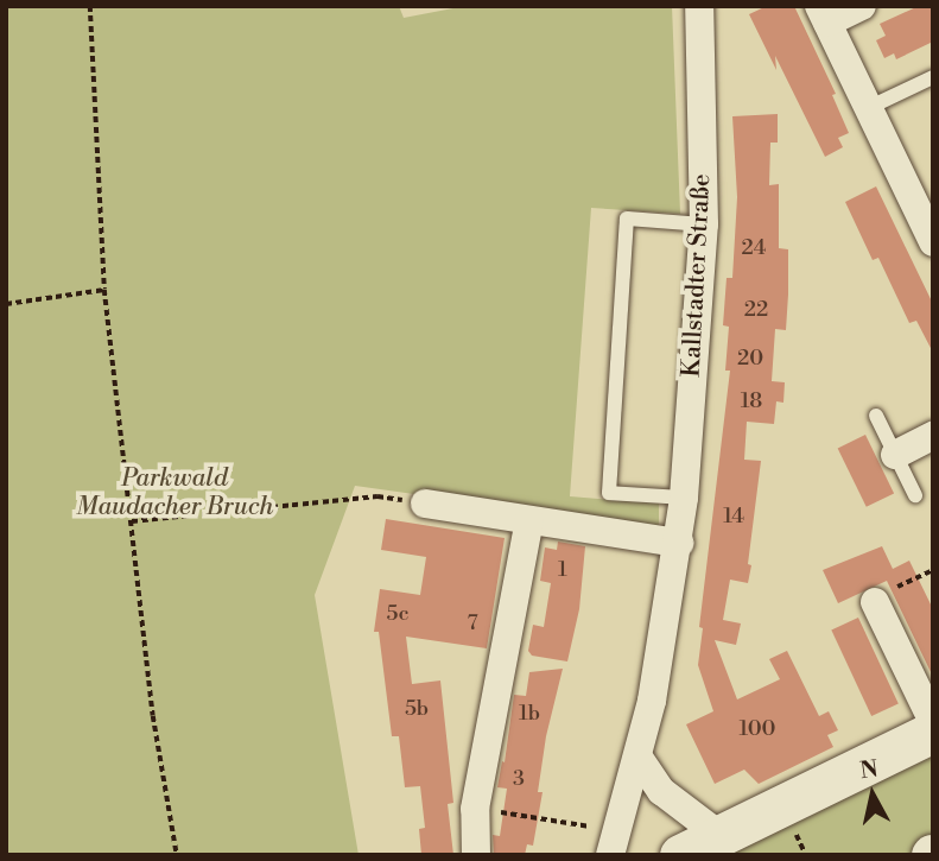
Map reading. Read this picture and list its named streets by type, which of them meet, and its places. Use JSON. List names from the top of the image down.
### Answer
{
  "streets": {
    "street": ["Kallstadter Straße"]
  },
  "parks": ["Parkwald Maudacher Bruch"],
  "house_numbers": [
    "24",
    "22",
    "20",
    "18",
    "14",
    "1",
    "5c",
    "7",
    "5b",
    "1b",
    "100",
    "3"
  ],
  "north": "top"
}
